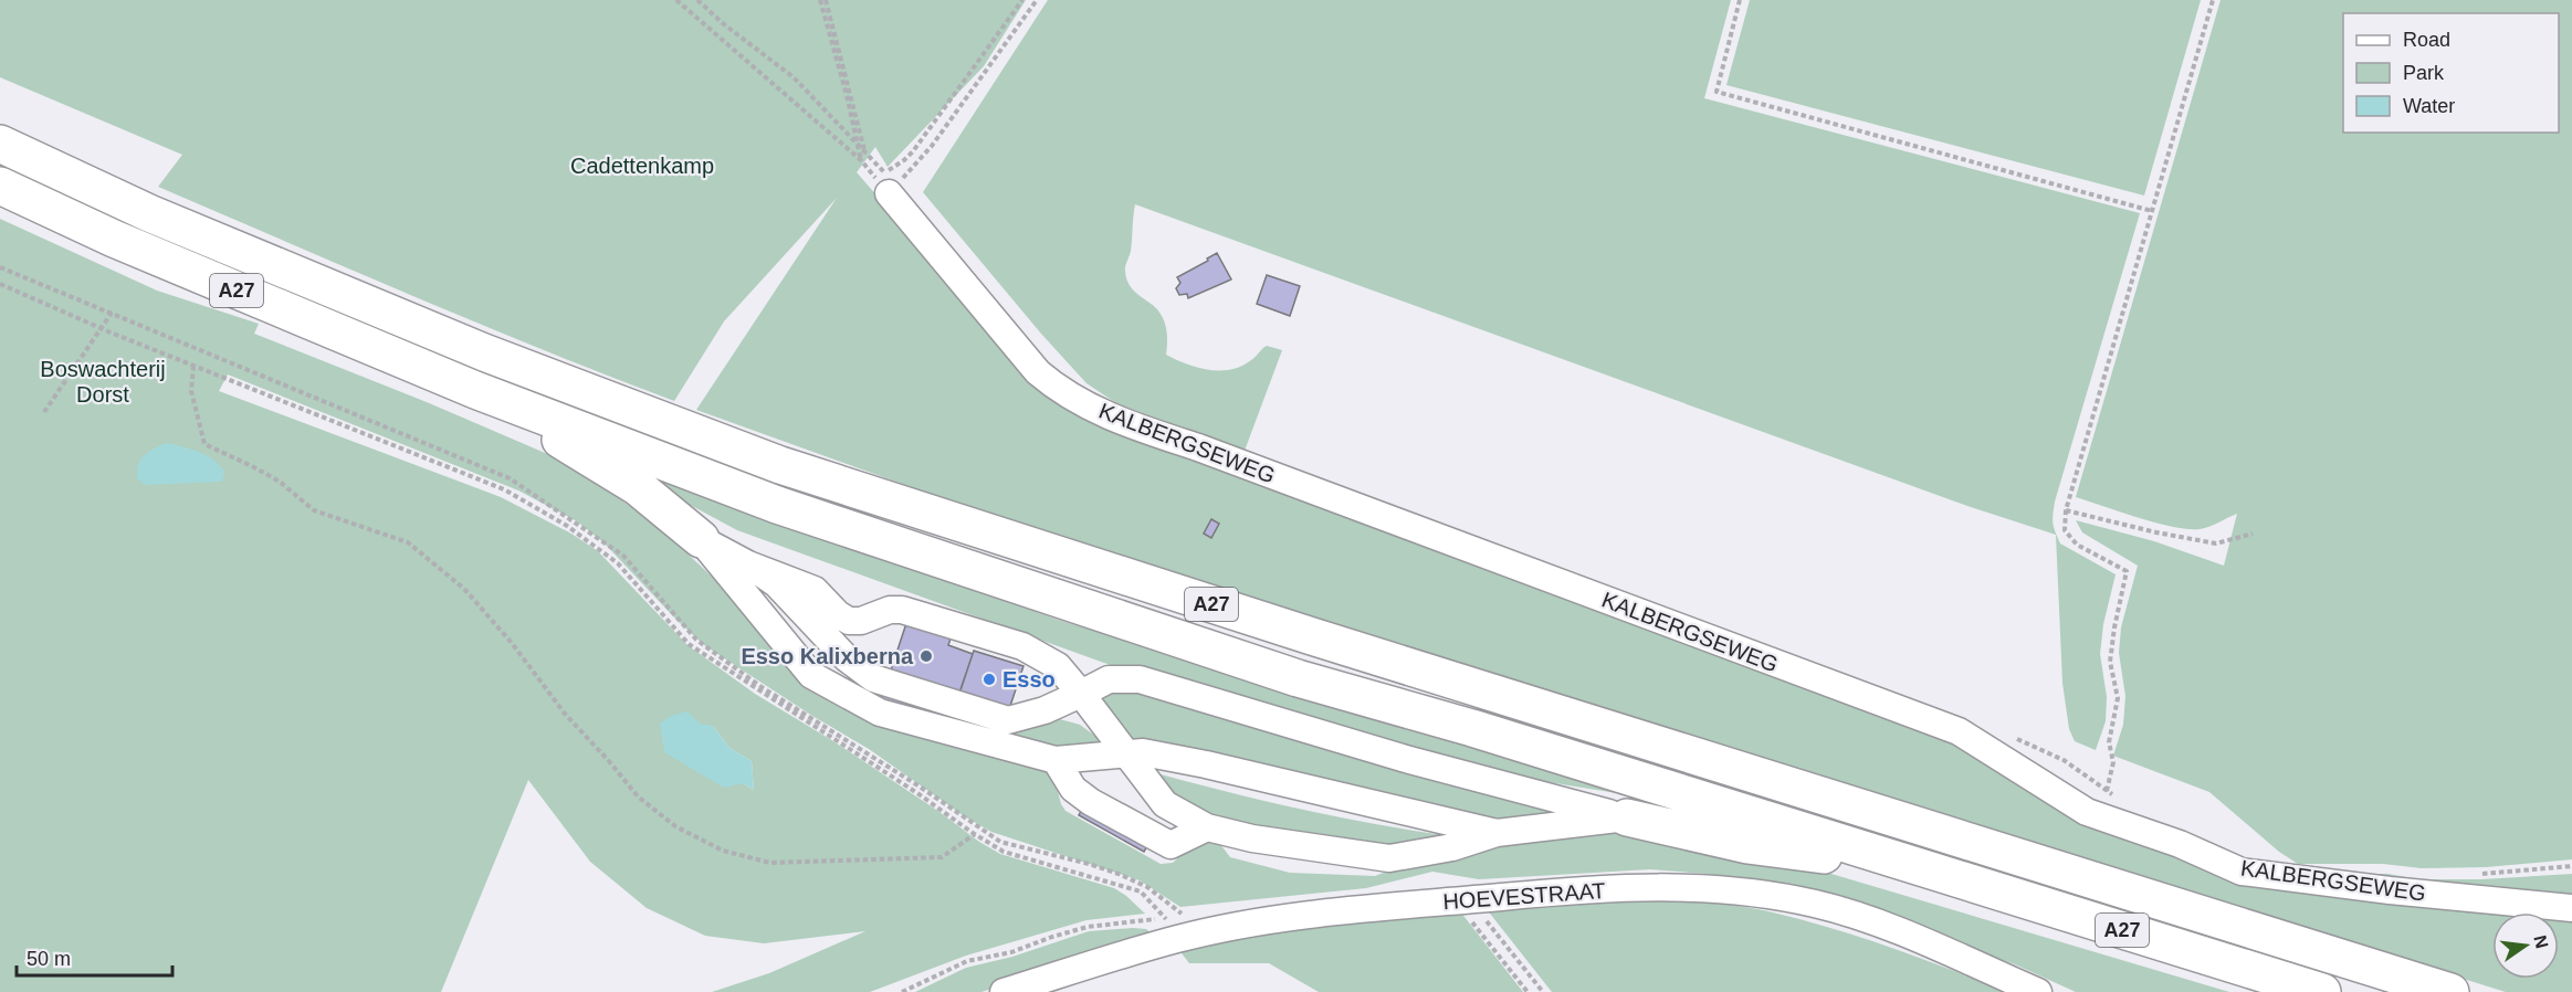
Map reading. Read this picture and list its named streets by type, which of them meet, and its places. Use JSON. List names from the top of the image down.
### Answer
{
  "streets": {
    "highway": ["A27"],
    "street": ["KALBERGSEWEG", "HOEVESTRAAT"]
  },
  "parks": ["Cadettenkamp", "Boswachterij Dorst"],
  "places": ["Esso Kalixberna", "Esso"],
  "legend": ["Road", "Park", "Water"],
  "scale_bar": "50 m",
  "north": "right"
}
